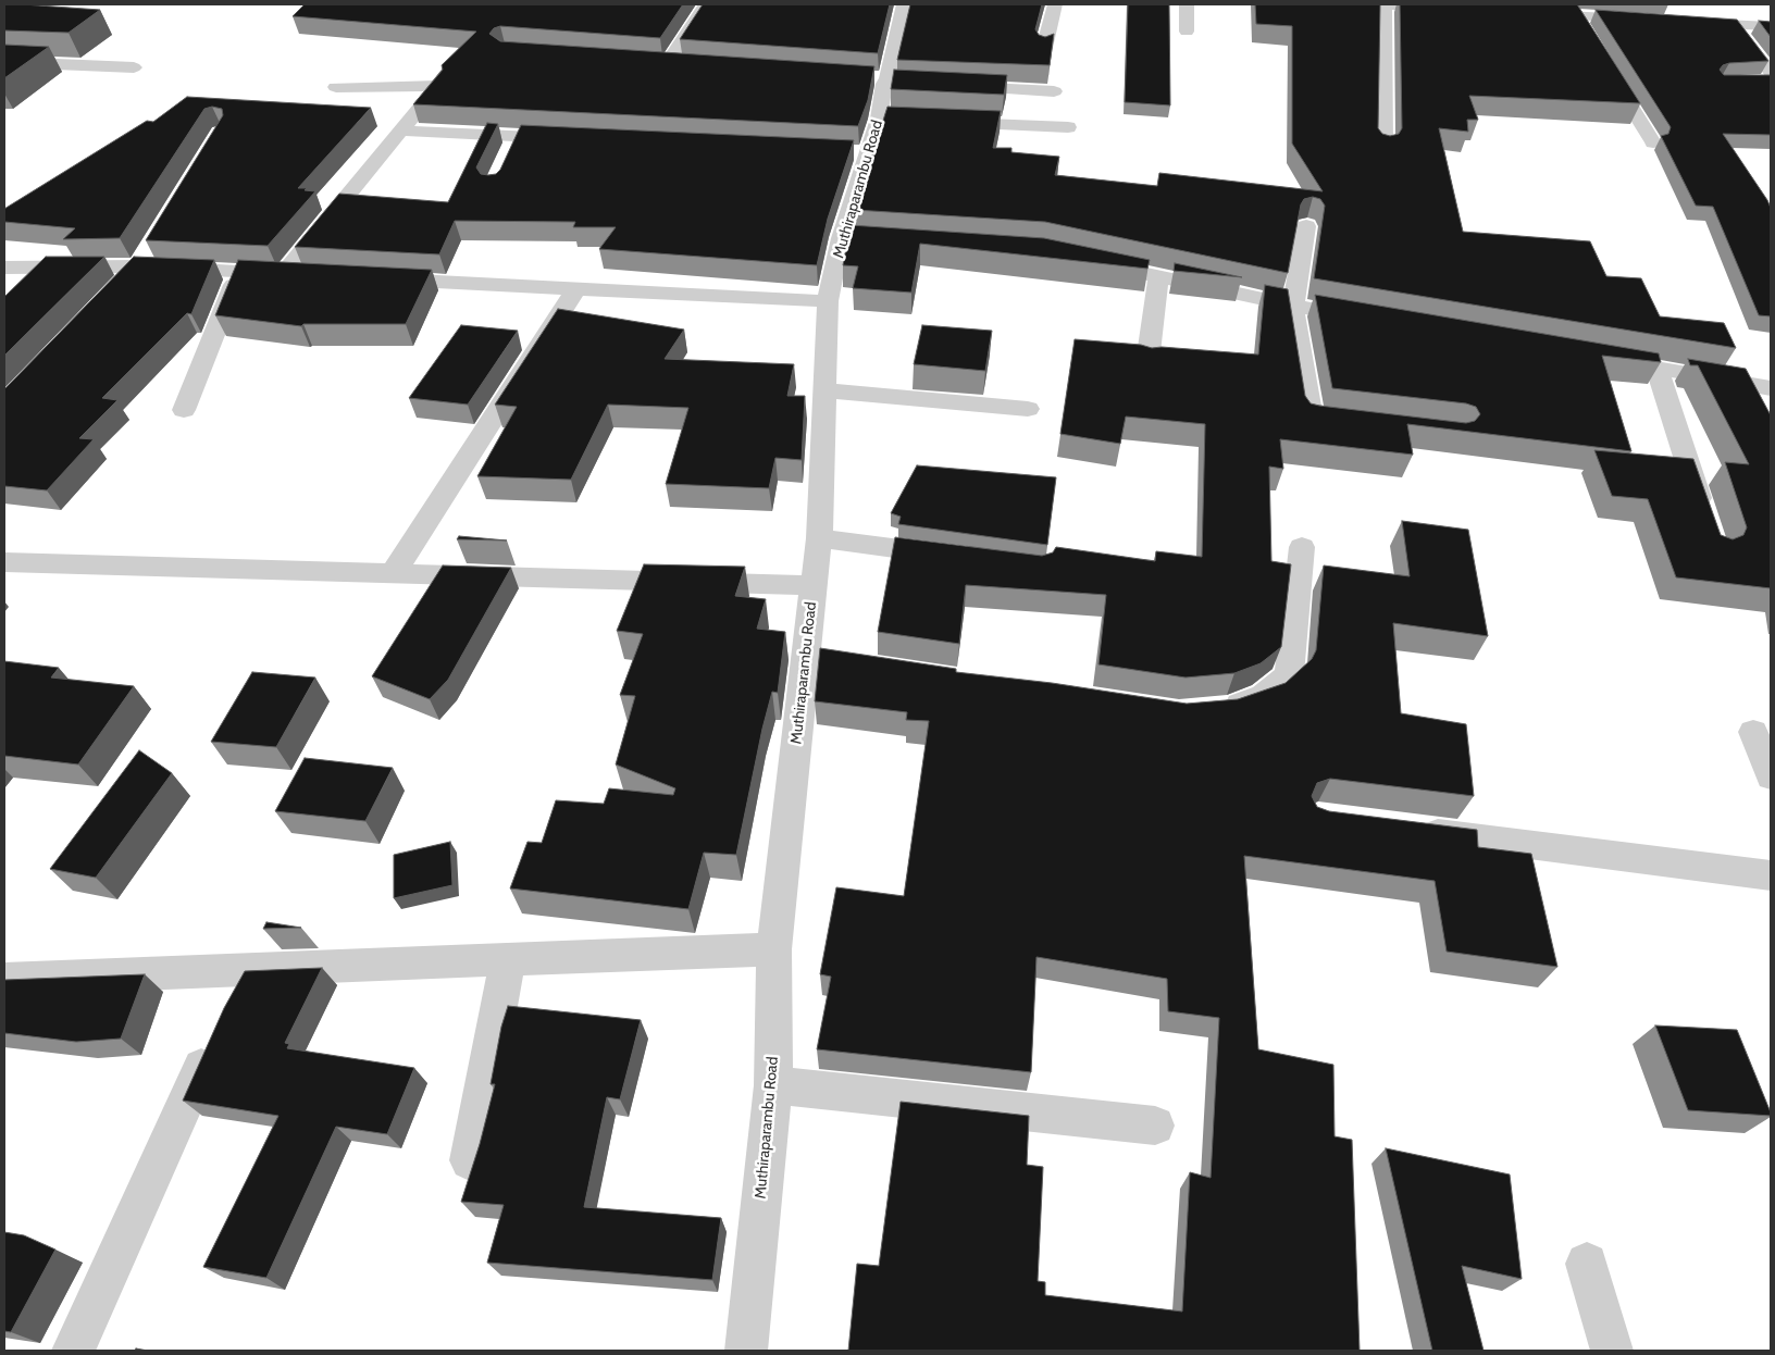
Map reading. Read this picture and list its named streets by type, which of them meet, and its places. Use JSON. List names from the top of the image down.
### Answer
{
  "streets": {
    "street": ["Muthiraparambu Road"]
  }
}
